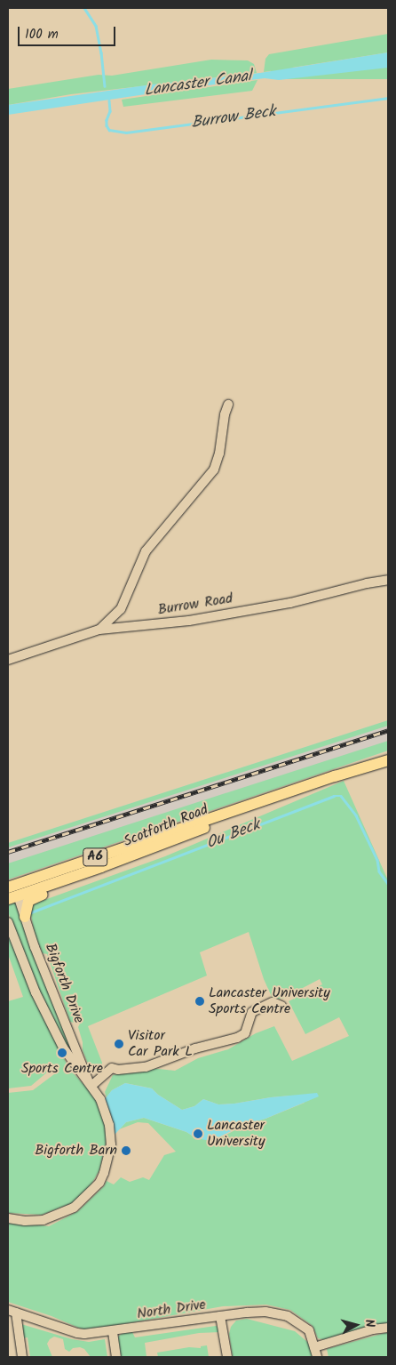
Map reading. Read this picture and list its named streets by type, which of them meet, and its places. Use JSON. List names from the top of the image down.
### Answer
{
  "streets": {
    "main road": ["Scotforth Road", "A6"],
    "street": ["Burrow Road", "Bigforth Drive", "North Drive"]
  },
  "crossings": [
    ["Scotforth Road", "Bigforth Drive"]
  ],
  "water": ["Lancaster Canal", "Burrow Beck", "Ou Beck"],
  "places": [
    "Lancaster University Sports Centre",
    "Visitor Car Park L",
    "Sports Centre",
    "Lancaster University",
    "Bigforth Barn"
  ],
  "scale_bar": "100 m",
  "north": "right"
}
